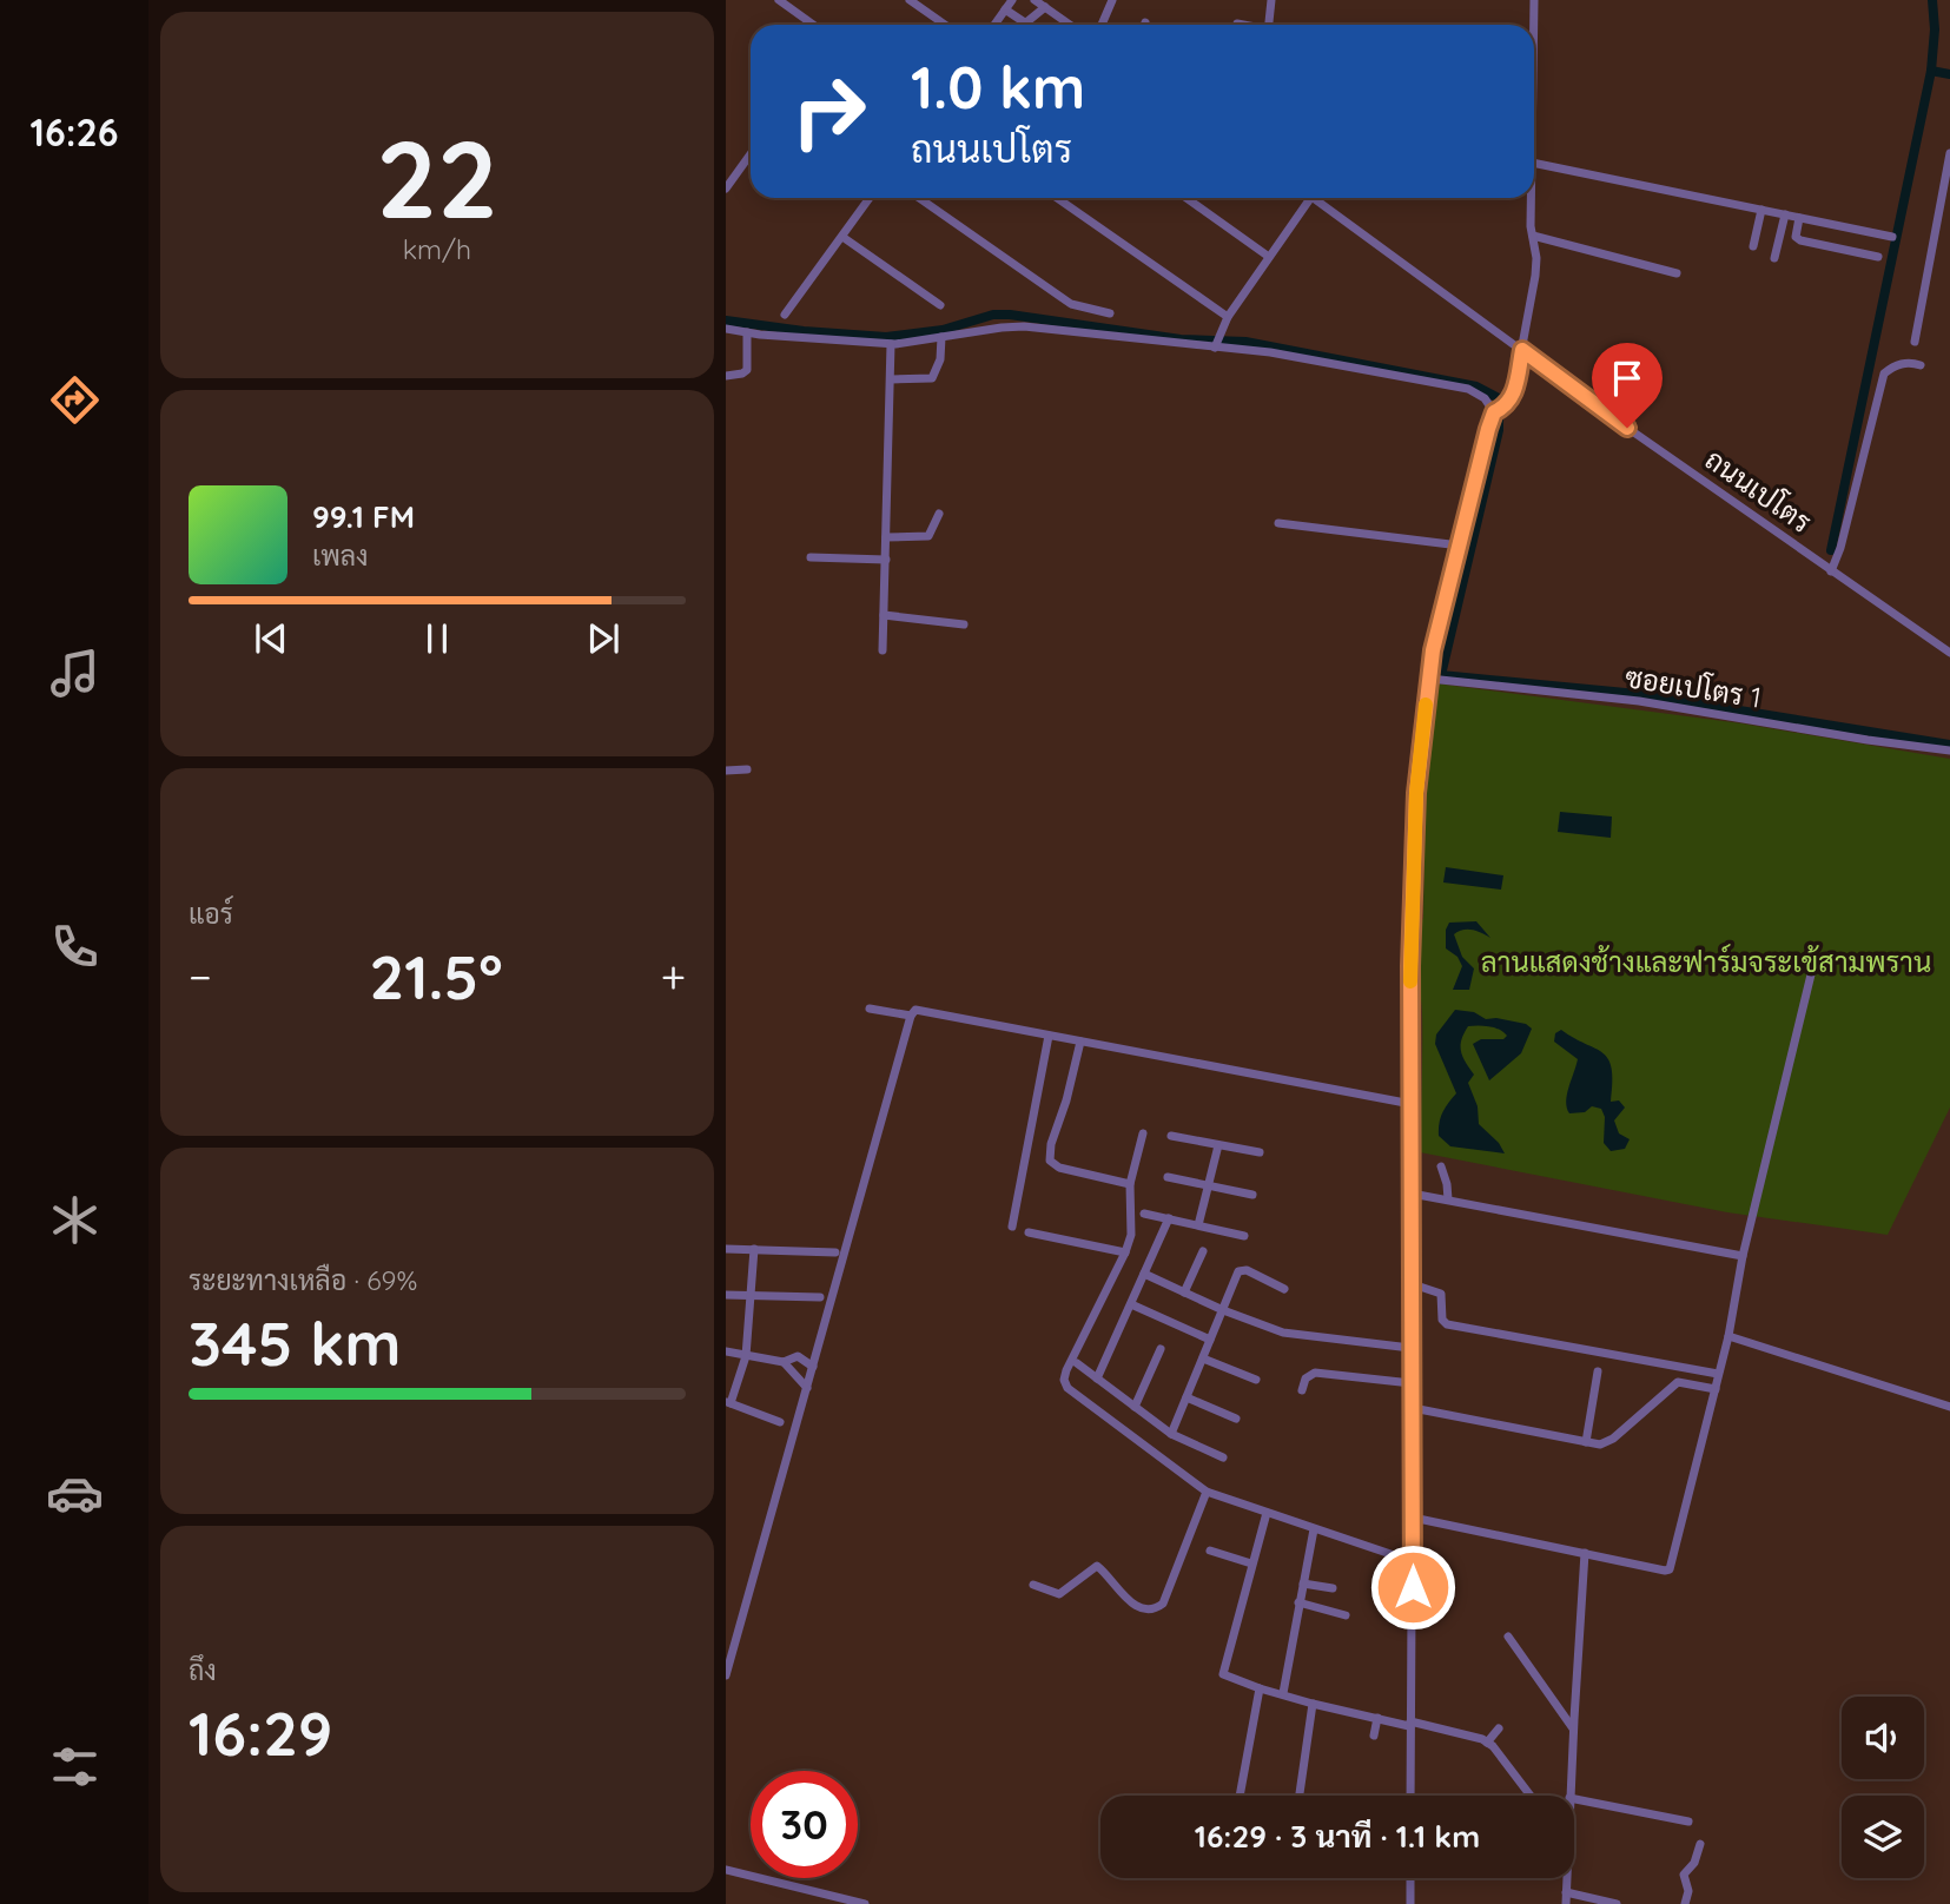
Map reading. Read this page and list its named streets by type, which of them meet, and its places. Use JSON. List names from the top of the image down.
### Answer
{
  "streets": {
    "street": ["ถนนเปโตร", "ซอยเปโตร 1"]
  },
  "parks": ["ลานแสดงช้างและฟาร์มจระเข้สามพราน"],
  "page": {
    "tabs": "16:26",
    "tile": [
      ["22", "km/h"],
      "แอร์",
      ["ระยะทางเหลือ · 69%", "345 km"],
      ["ถึง", "16:29"]
    ],
    "turn": ["1.0 km", "ถนนเปโตร"],
    "song": ["99.1 FM", "เพลง"],
    "heat": ["−", "21.5°", "+"],
    "limit": "30",
    "trip": "16:29 · 3 นาที · 1.1 km"
  }
}
